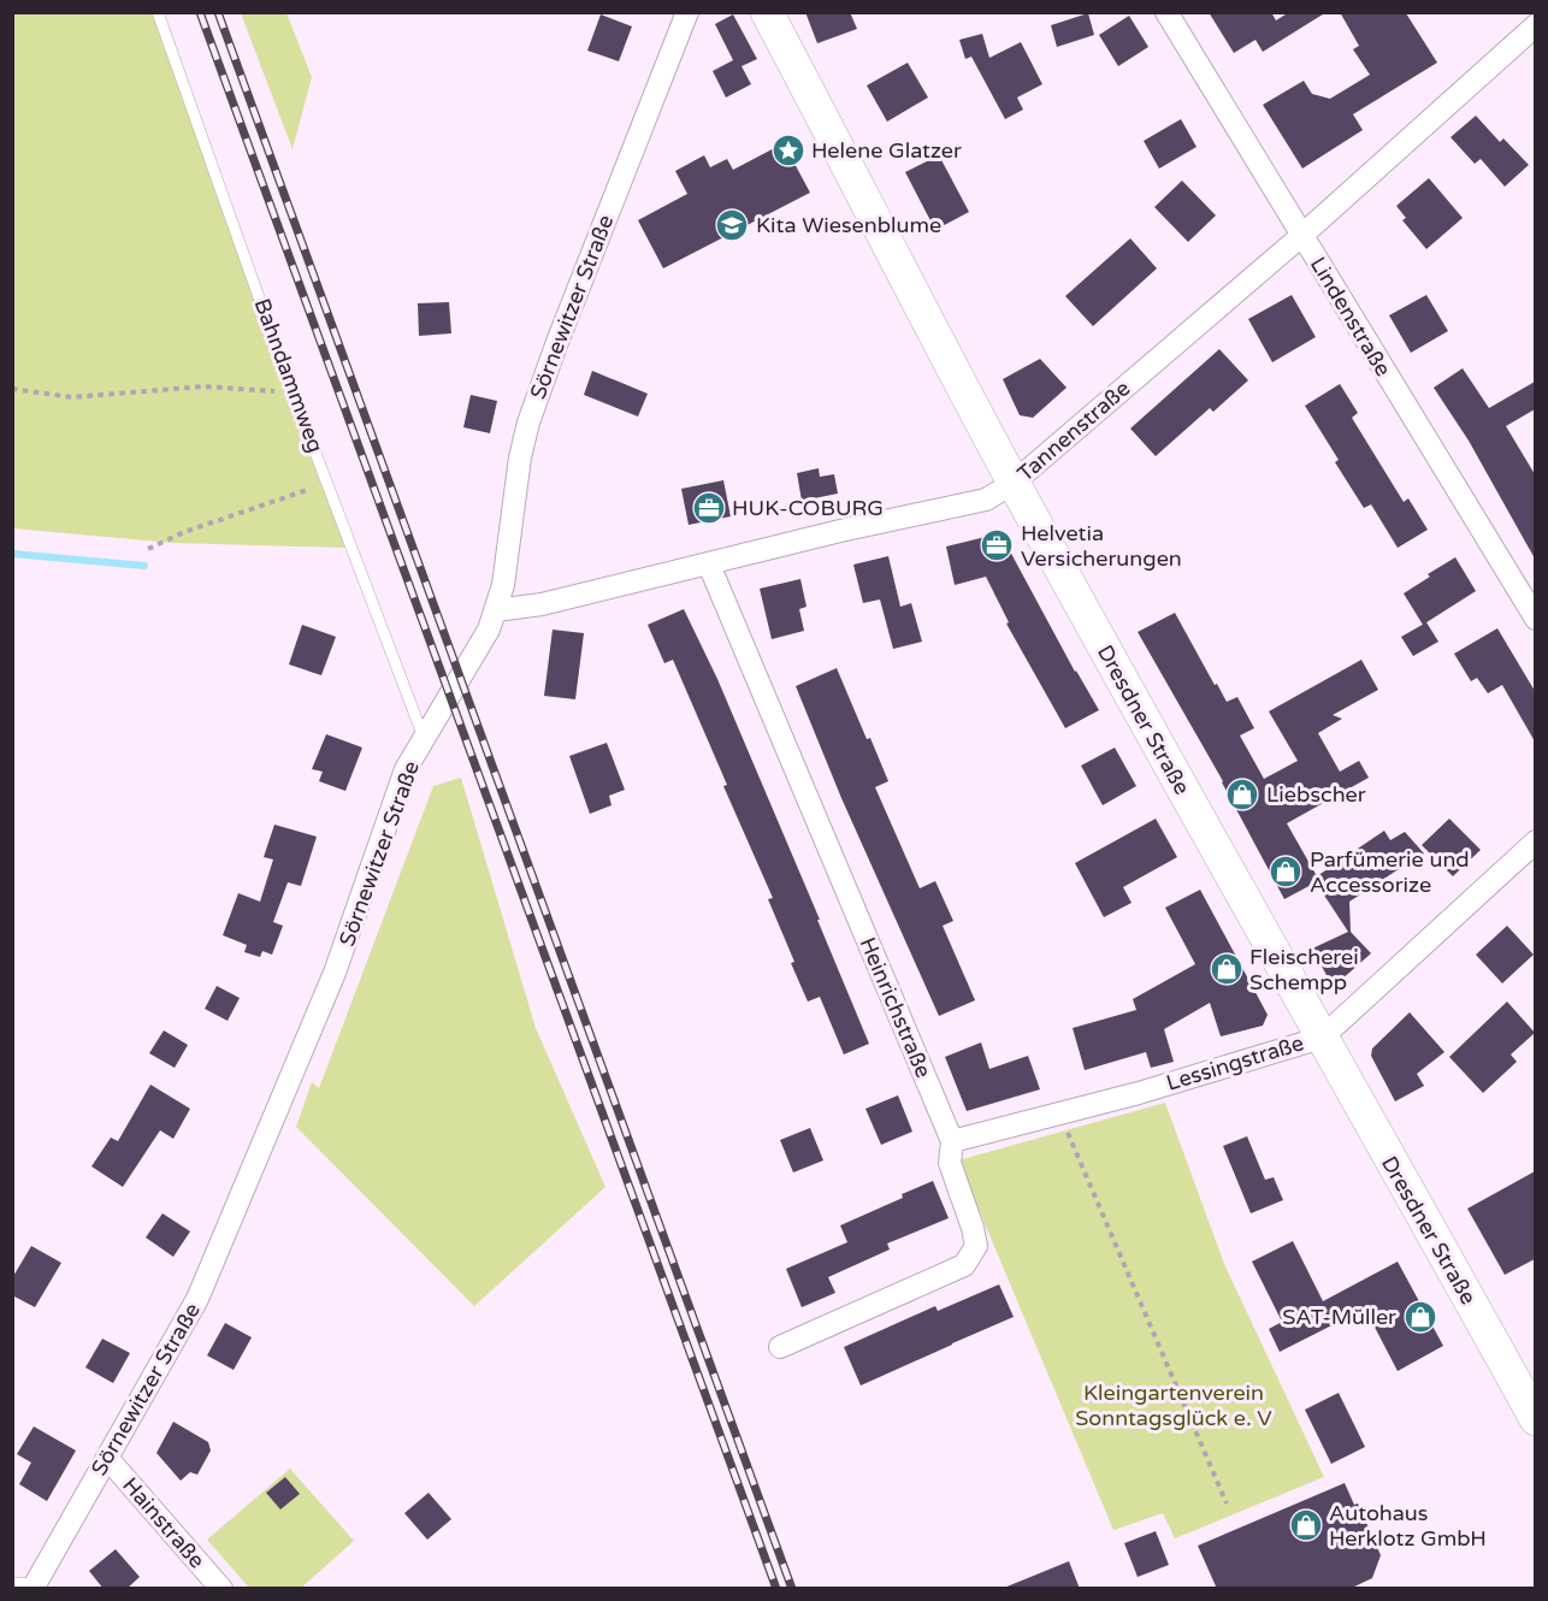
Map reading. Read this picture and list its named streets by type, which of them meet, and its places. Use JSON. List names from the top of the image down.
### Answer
{
  "streets": {
    "main road": ["Dresdner Straße"],
    "street": [
      "Sörnewitzer Straße",
      "Lindenstraße",
      "Tannenstraße",
      "Heinrichstraße",
      "Lessingstraße",
      "Hainstraße"
    ],
    "lane": ["Bahndammweg"]
  },
  "crossings": [
    ["Sörnewitzer Straße", "Bahndammweg"],
    ["Sörnewitzer Straße", "Tannenstraße"],
    ["Sörnewitzer Straße", "Hainstraße"],
    ["Lindenstraße", "Tannenstraße"],
    ["Tannenstraße", "Dresdner Straße"],
    ["Tannenstraße", "Heinrichstraße"],
    ["Dresdner Straße", "Lessingstraße"],
    ["Heinrichstraße", "Lessingstraße"]
  ],
  "parks": ["Kleingartenverein Sonntagsglück e. V"],
  "places": {
    "place": ["Helene Glatzer"],
    "school or university": ["Kita Wiesenblume"],
    "office": ["HUK-COBURG", "Helvetia Versicherungen"],
    "shop": [
      "Liebscher",
      "Parfümerie und Accessorize",
      "Fleischerei Schempp",
      "SAT-Müller",
      "Autohaus Herklotz GmbH"
    ]
  }
}
